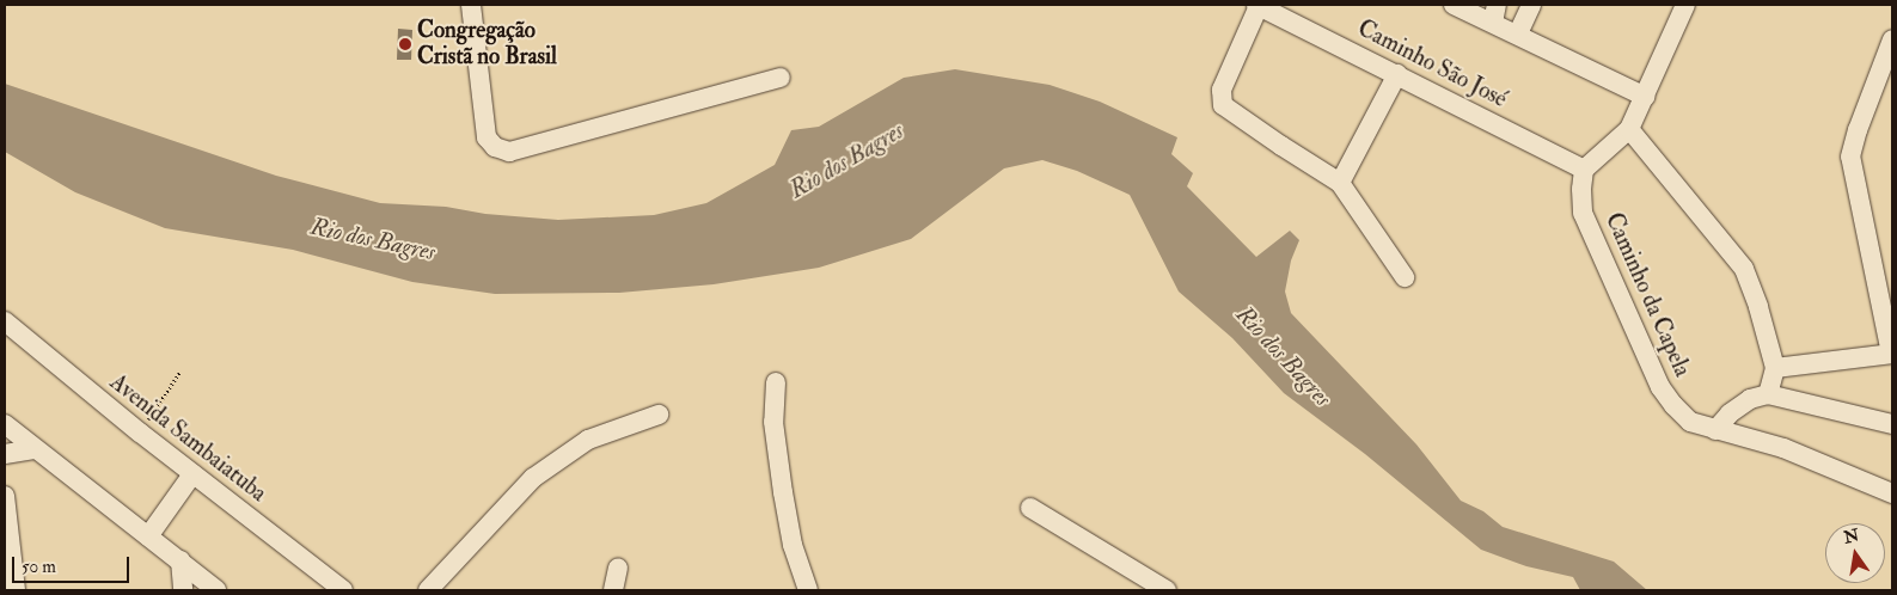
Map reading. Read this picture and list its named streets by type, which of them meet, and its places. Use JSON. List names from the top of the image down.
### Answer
{
  "streets": {
    "street": ["Caminho São José", "Caminho da Capela", "Avenida Sambaiatuba"]
  },
  "crossings": [
    ["Caminho São José", "Caminho da Capela"]
  ],
  "water": ["Rio dos Bagres"],
  "places": ["Congregação Cristã no Brasil"],
  "scale_bar": "50 m",
  "north": "top"
}
